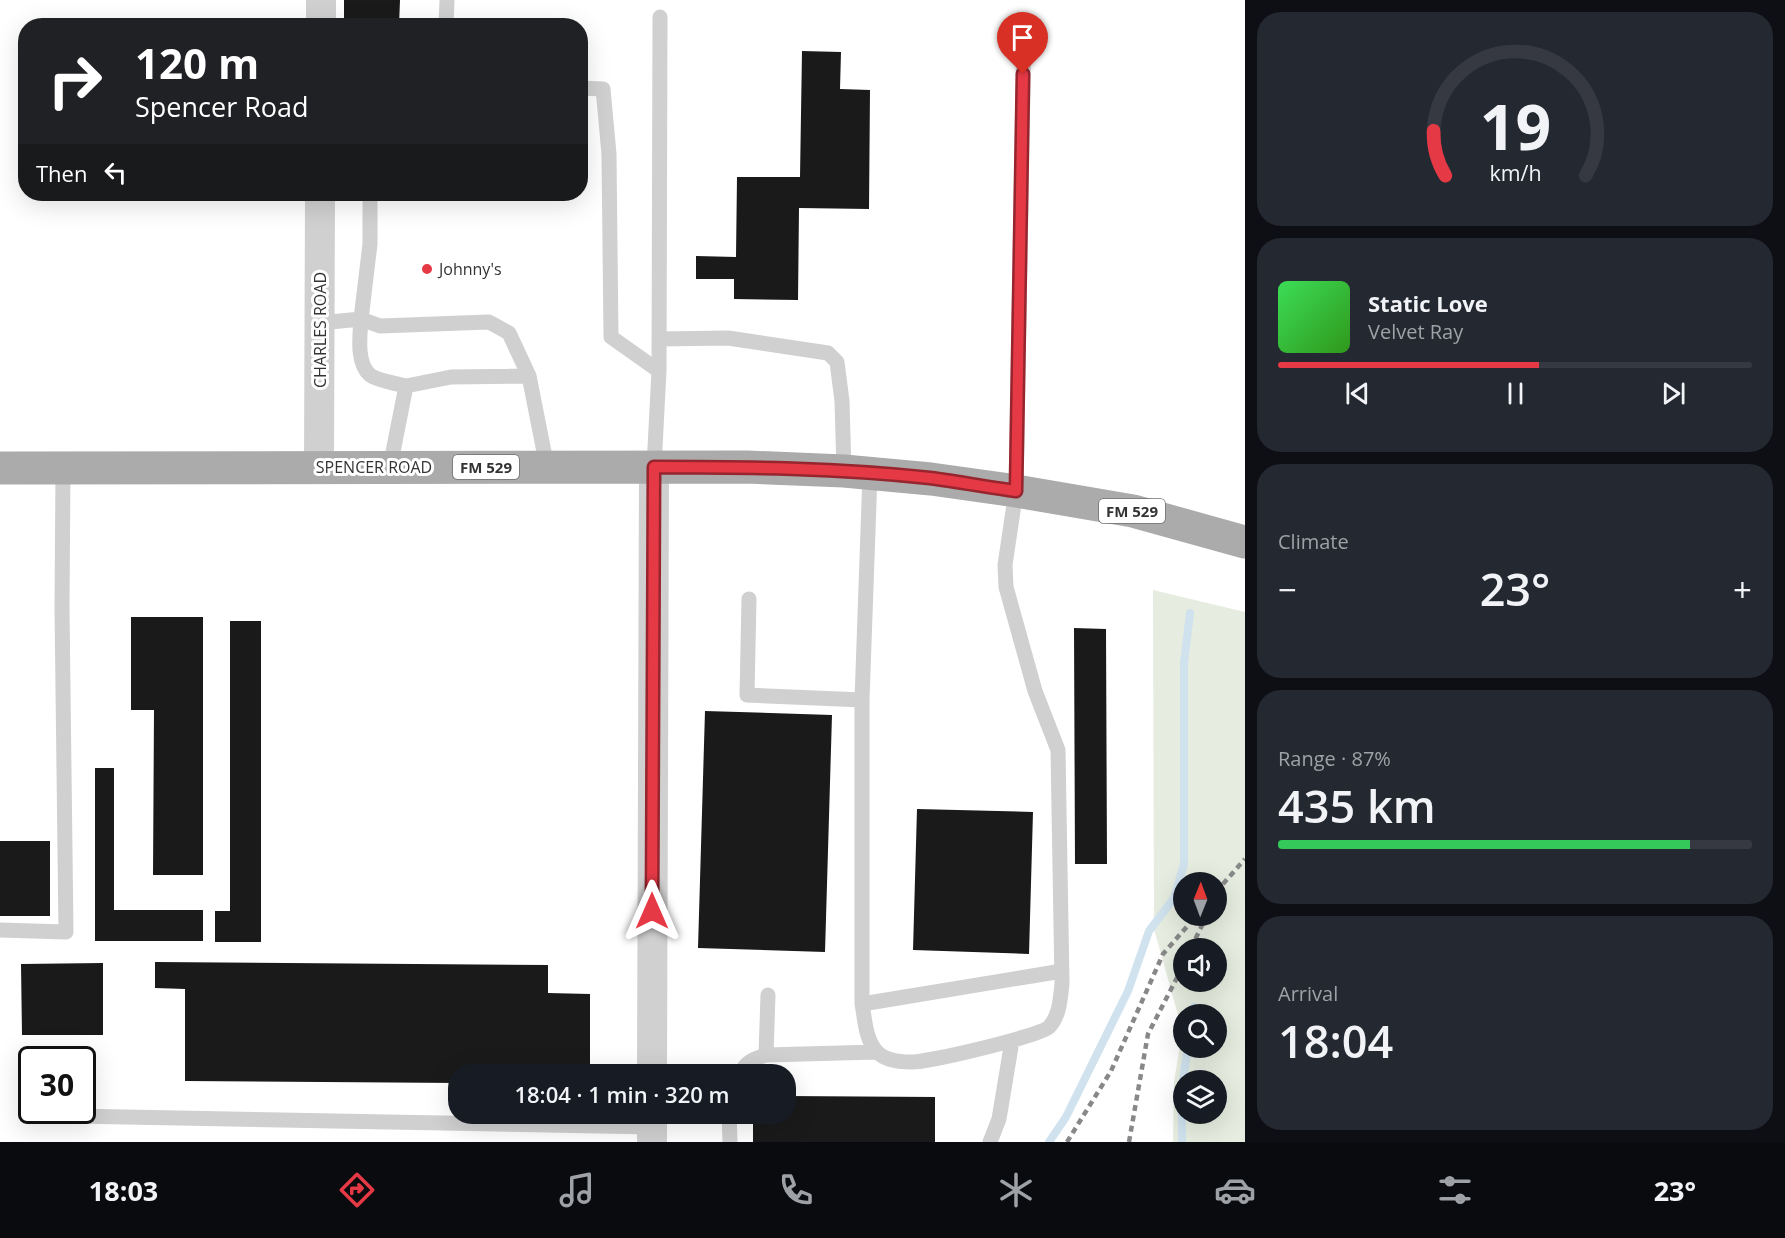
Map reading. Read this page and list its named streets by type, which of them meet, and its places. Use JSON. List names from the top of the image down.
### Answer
{
  "streets": {
    "main road": ["SPENCER ROAD", "FM 529"],
    "street": ["CHARLES ROAD"]
  },
  "crossings": [
    ["CHARLES ROAD", "SPENCER ROAD"]
  ],
  "places": ["Johnny's"],
  "north": "top",
  "page": {
    "turn": ["120 m", "Spencer Road"],
    "then": "Then",
    "song": ["Static Love", "Velvet Ray"],
    "tile": [
      "Climate",
      ["Range · 87%", "435 km"],
      ["Arrival", "18:04"]
    ],
    "heat": ["−", "23°", "+"],
    "limit": "30",
    "trip": "18:04 · 1 min · 320 m",
    "tabs": ["18:03", "23°"],
    "gauge": ["19", "km/h"]
  }
}
